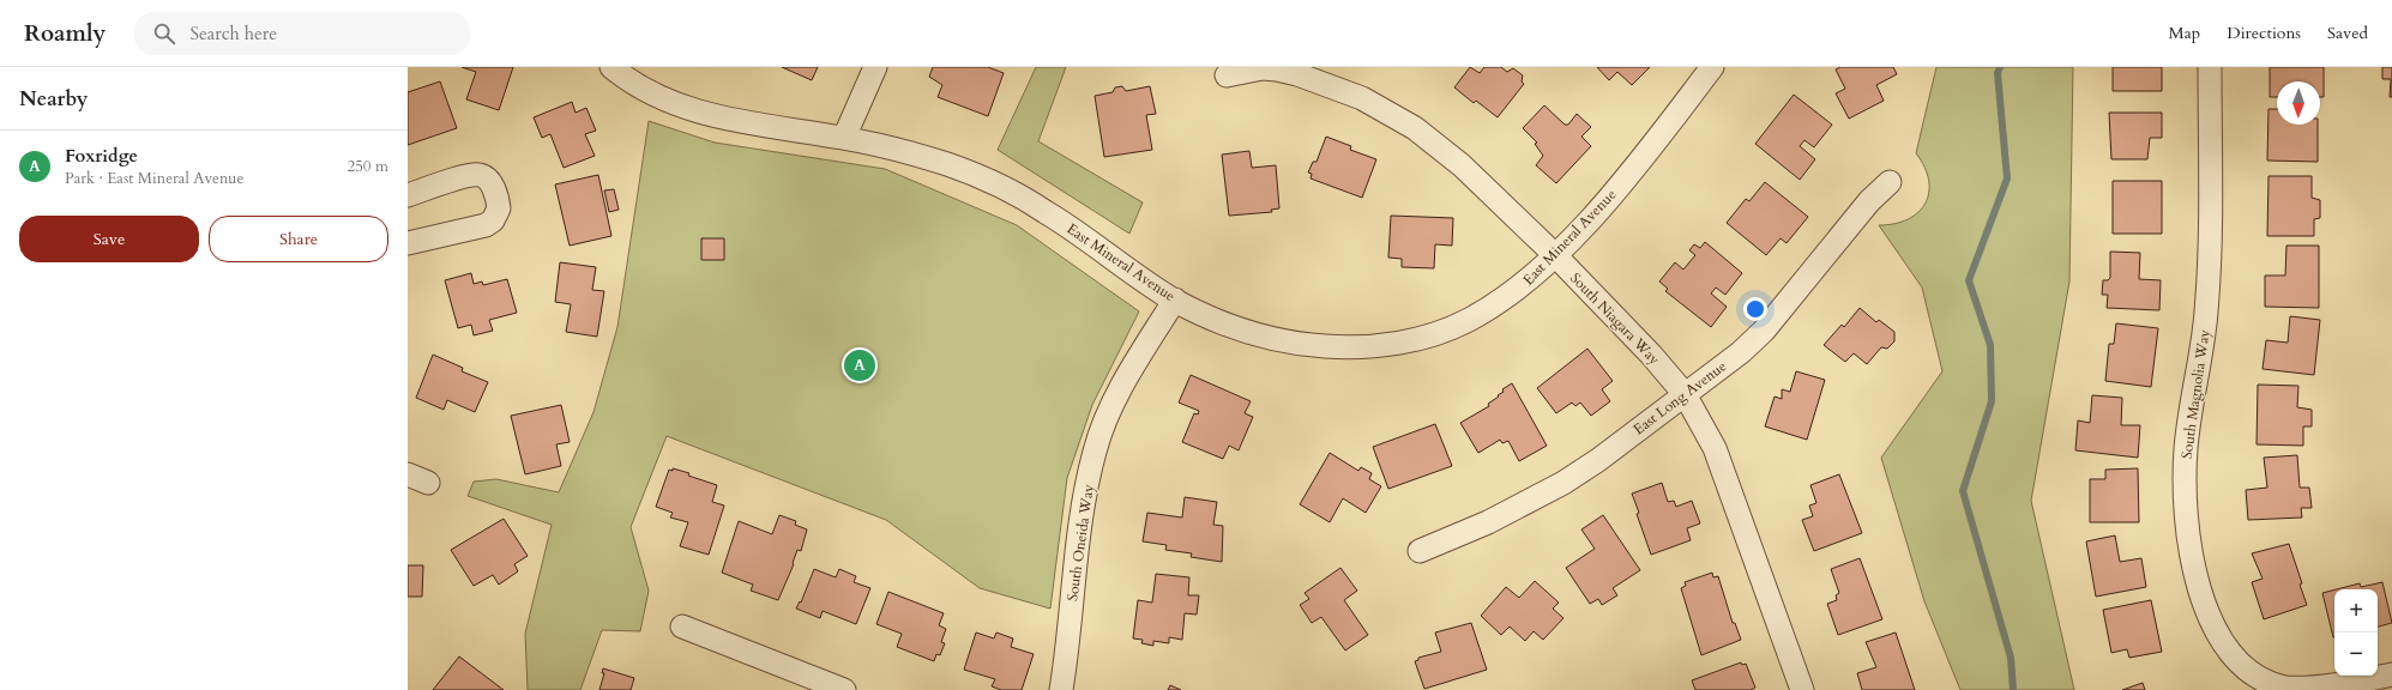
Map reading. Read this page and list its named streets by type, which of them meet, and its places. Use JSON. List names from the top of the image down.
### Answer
{
  "streets": {
    "street": [
      "East Mineral Avenue",
      "South Niagara Way",
      "South Magnolia Way",
      "East Long Avenue",
      "South Oneida Way"
    ]
  },
  "crossings": [
    ["East Mineral Avenue", "South Niagara Way"],
    ["East Mineral Avenue", "South Oneida Way"],
    ["South Niagara Way", "East Long Avenue"]
  ],
  "north": "bottom",
  "page": {
    "header": "Roamly",
    "search": "Search here",
    "nav": ["Map", "Directions", "Saved"],
    "heading": "Nearby",
    "list": [
      {
        "mark": "A",
        "name": "Foxridge",
        "note": "Park · East Mineral Avenue",
        "value": "250 m"
      }
    ],
    "buttons": ["Save", "Share"],
    "pins": "A",
    "map_buttons": ["+", "−"]
  }
}
